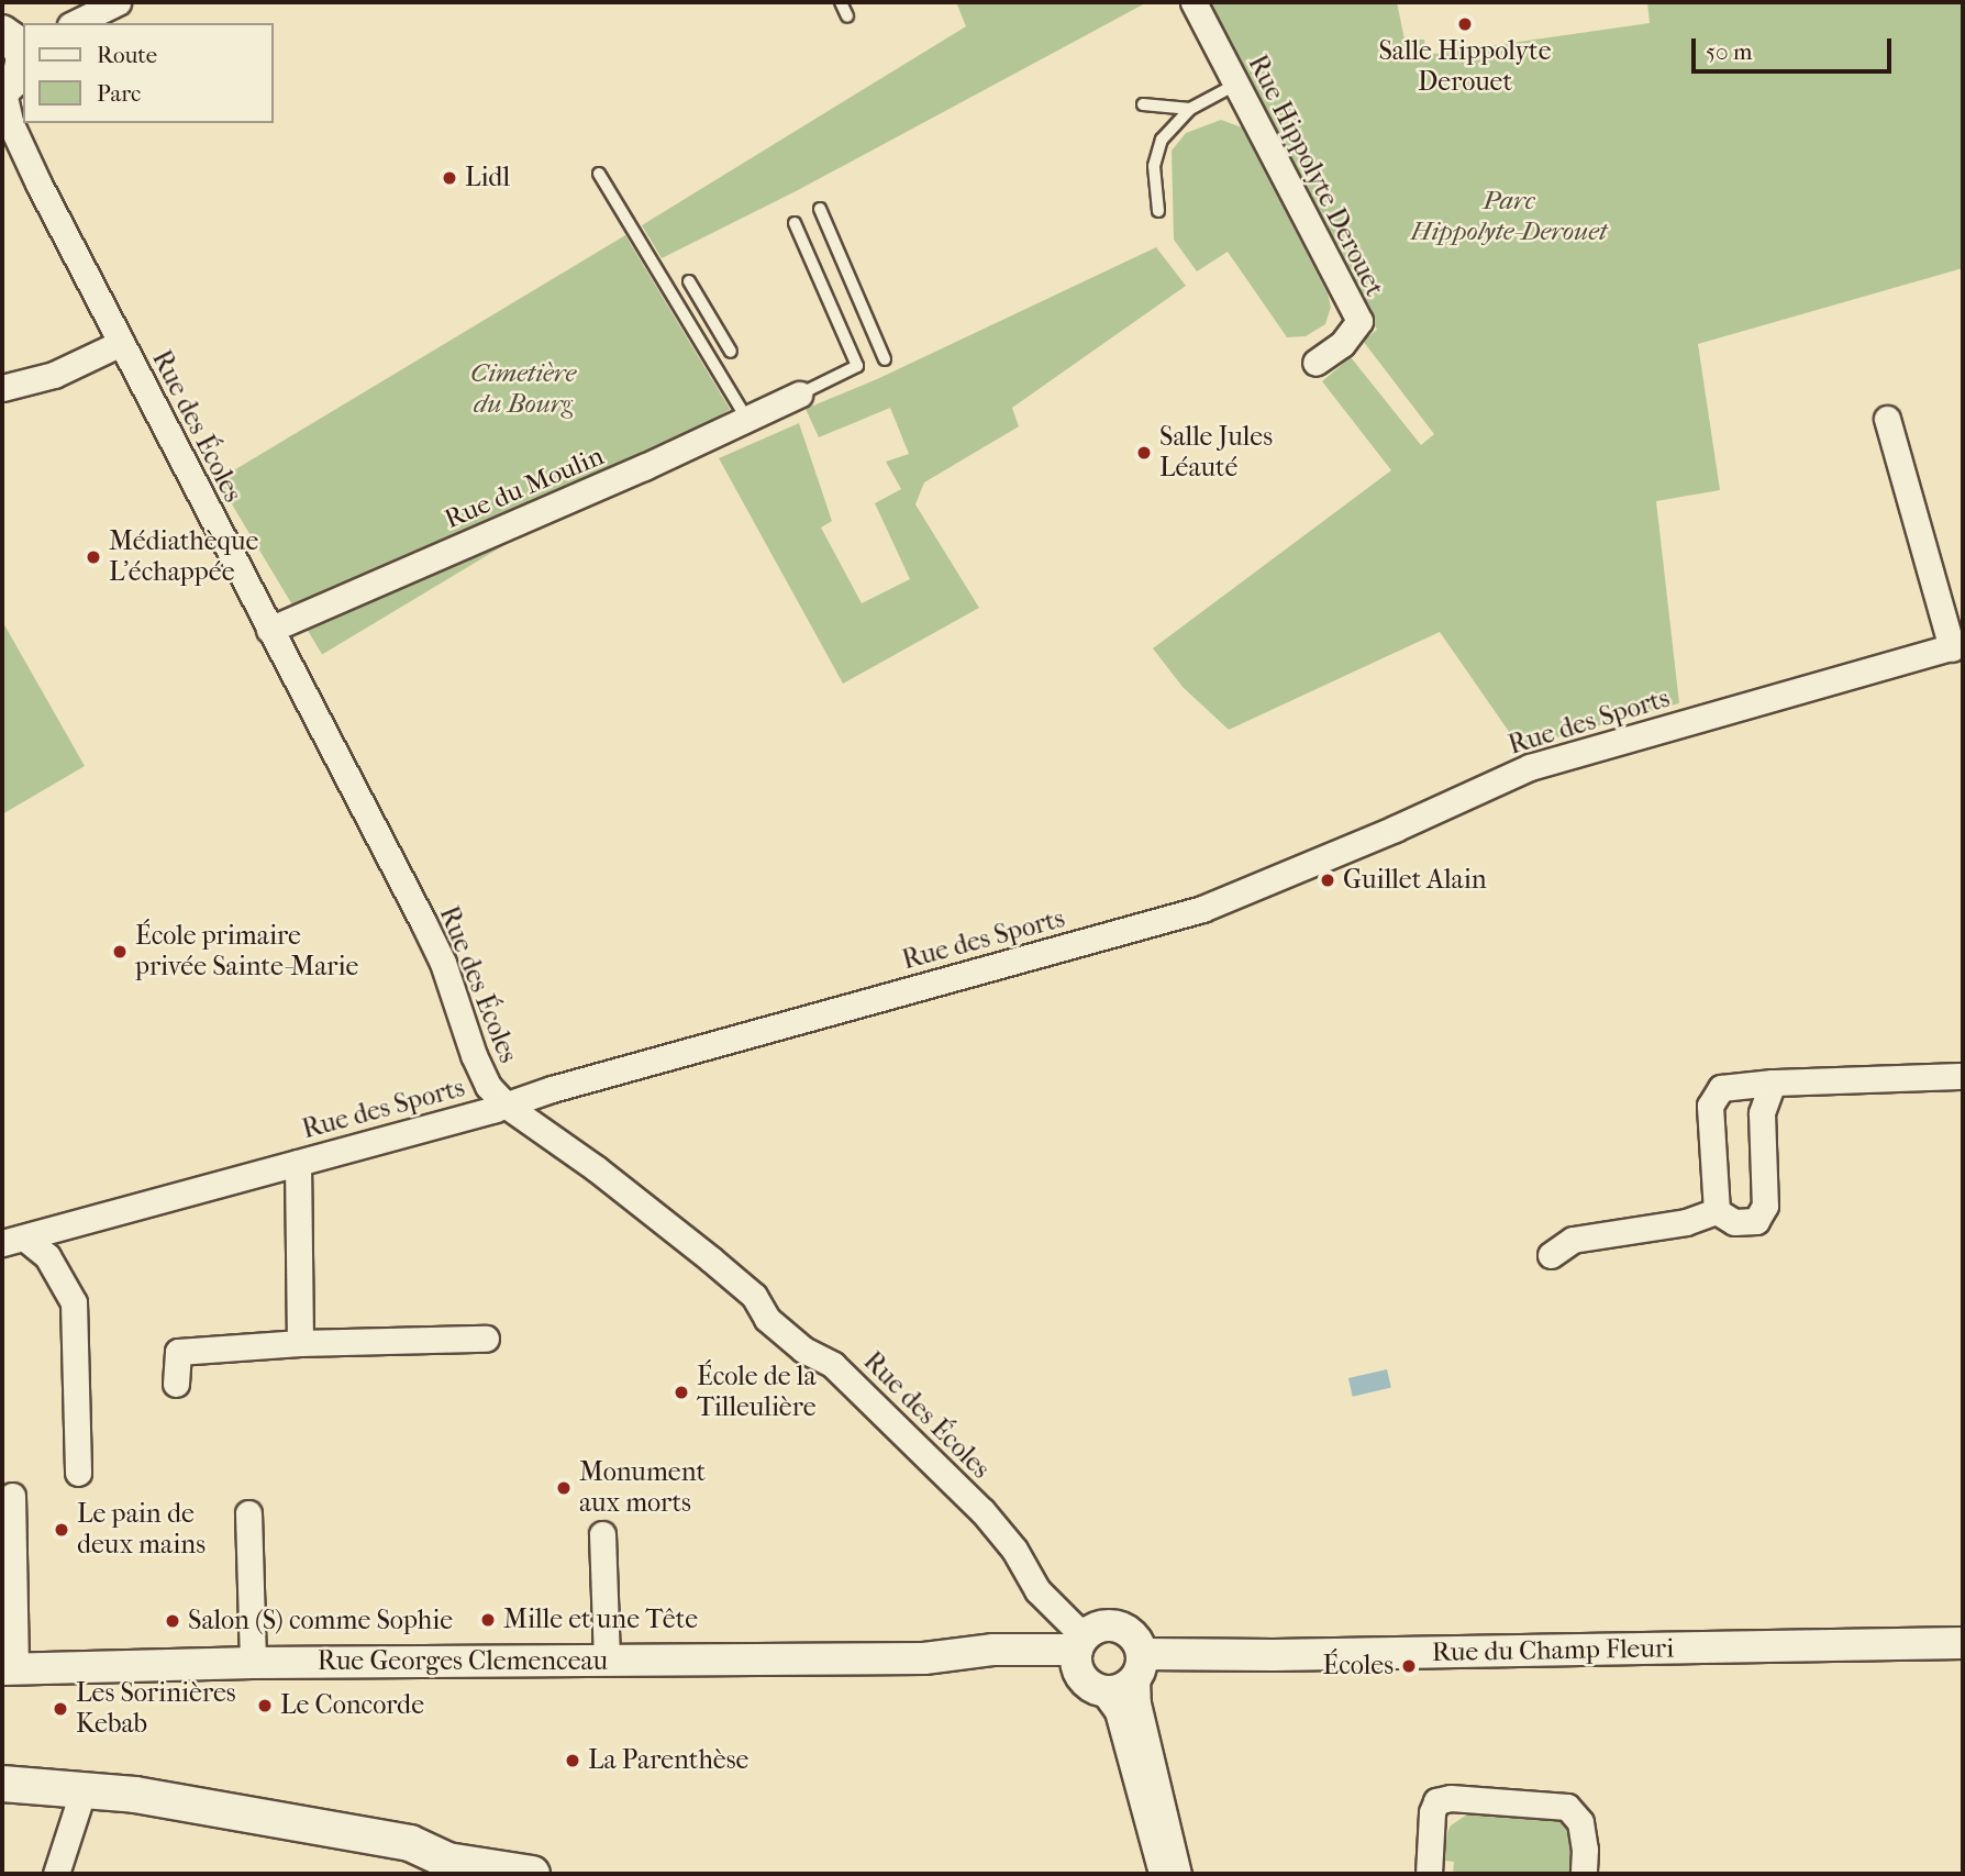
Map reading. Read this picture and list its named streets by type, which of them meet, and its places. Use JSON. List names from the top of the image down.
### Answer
{
  "streets": {
    "street": [
      "Rue Hippolyte Derouet",
      "Rue des Écoles",
      "Rue du Moulin",
      "Rue des Sports",
      "Rue du Champ Fleuri",
      "Rue Georges Clemenceau"
    ]
  },
  "crossings": [
    ["Rue des Écoles", "Rue du Moulin"],
    ["Rue des Écoles", "Rue des Sports"],
    ["Rue des Écoles", "Rue du Champ Fleuri"],
    ["Rue des Écoles", "Rue Georges Clemenceau"],
    ["Rue du Champ Fleuri", "Rue Georges Clemenceau"]
  ],
  "parks": ["Parc Hippolyte-Derouet", "Cimetière du Bourg"],
  "places": [
    "Salle Hippolyte Derouet",
    "Lidl",
    "Salle Jules Léauté",
    "Médiathèque L'échappée",
    "Guillet Alain",
    "École primaire privée Sainte-Marie",
    "École de la Tilleulière",
    "Monument aux morts",
    "Le pain de deux mains",
    "Mille et une Tête",
    "Salon (S) comme Sophie",
    "Écoles",
    "Le Concorde",
    "Les Sorinières Kebab",
    "La Parenthèse"
  ],
  "legend": ["Route", "Parc"],
  "scale_bar": "50 m"
}
